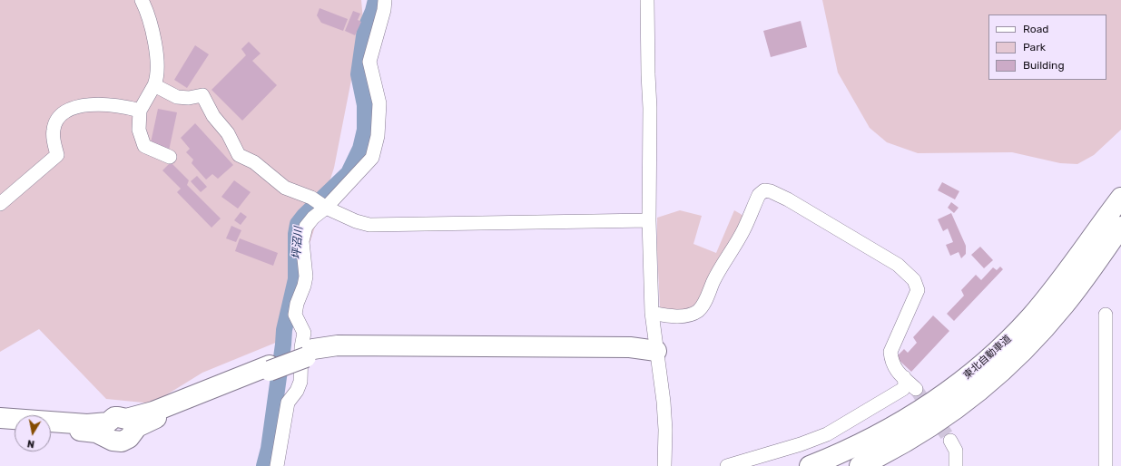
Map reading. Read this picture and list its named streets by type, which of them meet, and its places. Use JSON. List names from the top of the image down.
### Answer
{
  "streets": {
    "highway": ["東北自動車道"]
  },
  "water": ["坪沼川"],
  "legend": ["Road", "Park", "Building"],
  "north": "bottom"
}
